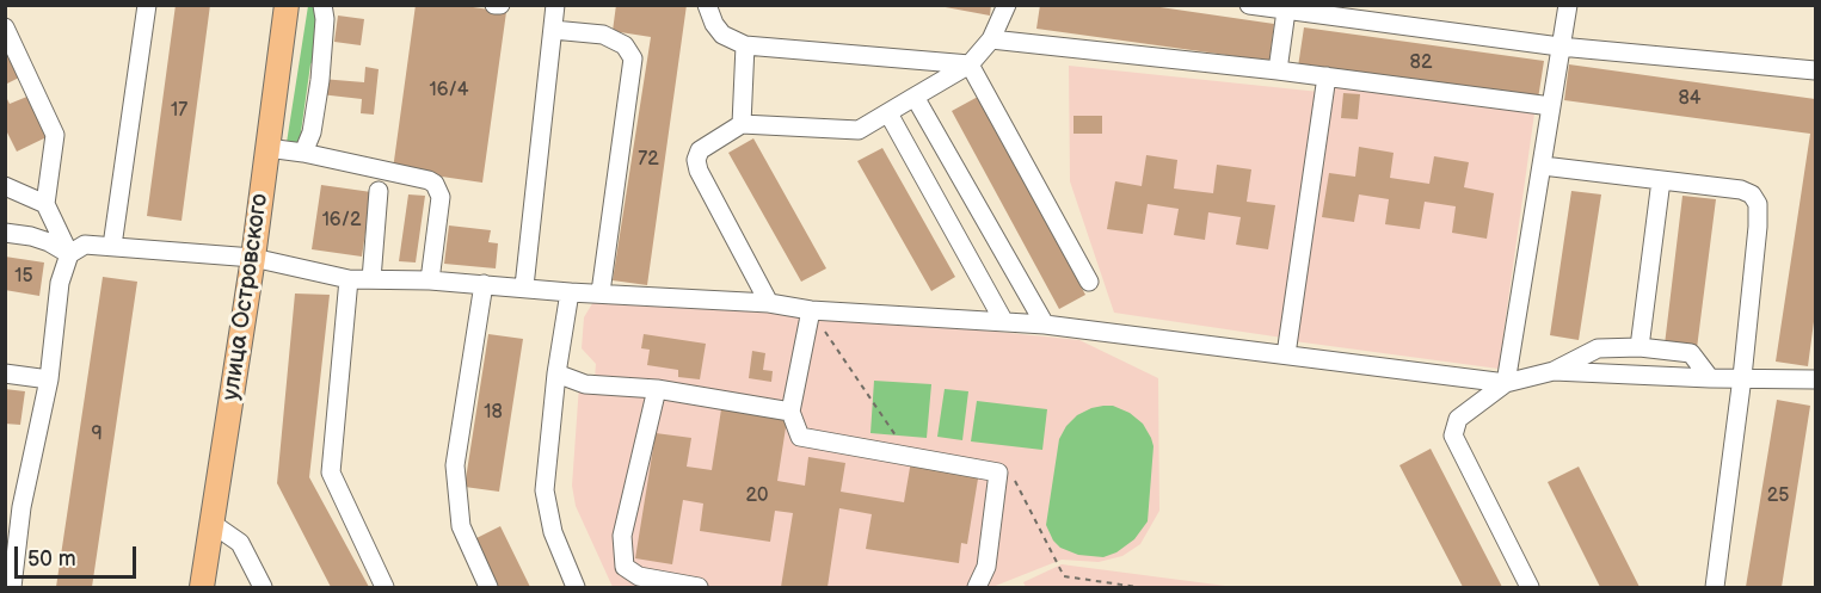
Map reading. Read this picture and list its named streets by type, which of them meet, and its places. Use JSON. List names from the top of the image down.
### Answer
{
  "streets": {
    "main road": ["улица Островского"]
  },
  "house_numbers": [
    "82",
    "16/4",
    "84",
    "17",
    "72",
    "16/2",
    "15",
    "18",
    "9",
    "20",
    "25"
  ],
  "scale_bar": "50 m"
}
